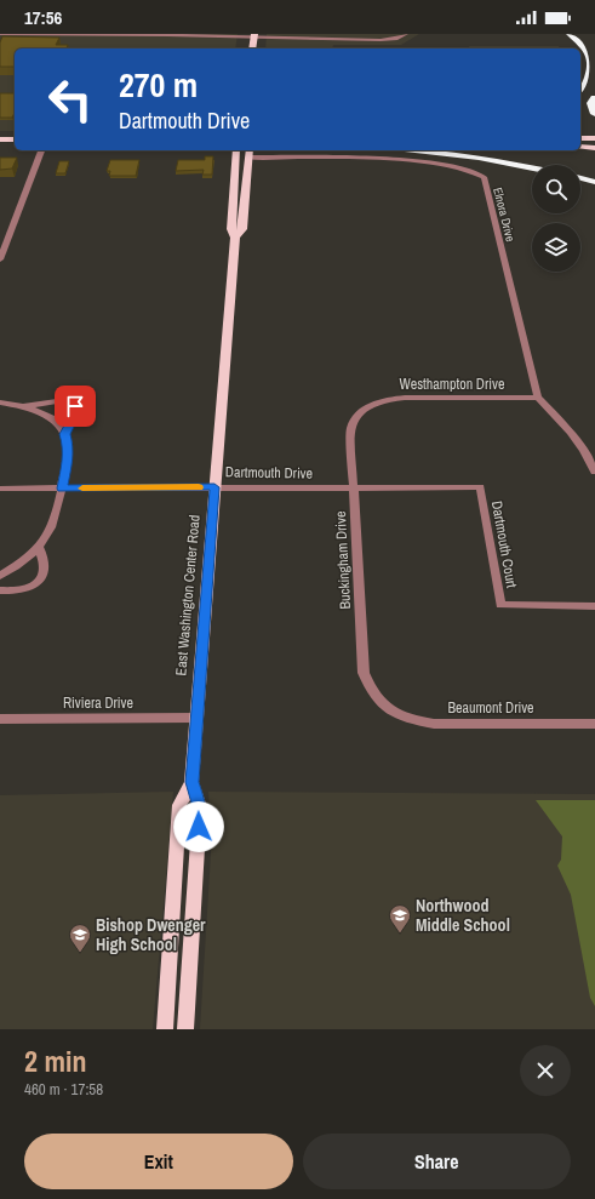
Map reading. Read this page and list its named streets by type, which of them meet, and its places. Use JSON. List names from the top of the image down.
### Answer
{
  "streets": {
    "main road": ["East Washington Center Road"],
    "street": [
      "Elnora Drive",
      "Westhampton Drive",
      "Dartmouth Drive",
      "Dartmouth Court",
      "Buckingham Drive",
      "Riviera Drive",
      "Beaumont Drive"
    ]
  },
  "crossings": [
    ["Elnora Drive", "Westhampton Drive"],
    ["Elnora Drive", "East Washington Center Road"],
    ["Westhampton Drive", "Buckingham Drive"],
    ["Dartmouth Drive", "Dartmouth Court"],
    ["Dartmouth Drive", "Buckingham Drive"],
    ["Dartmouth Drive", "East Washington Center Road"],
    ["Buckingham Drive", "Beaumont Drive"],
    ["East Washington Center Road", "Riviera Drive"]
  ],
  "places": {
    "school or university": ["Northwood Middle School", "Bishop Dwenger High School"]
  },
  "page": {
    "status": "17:56",
    "turn": ["270 m", "Dartmouth Drive"],
    "heading": ["2 min", "460 m · 17:58"],
    "buttons": ["Exit", "Share"]
  }
}
